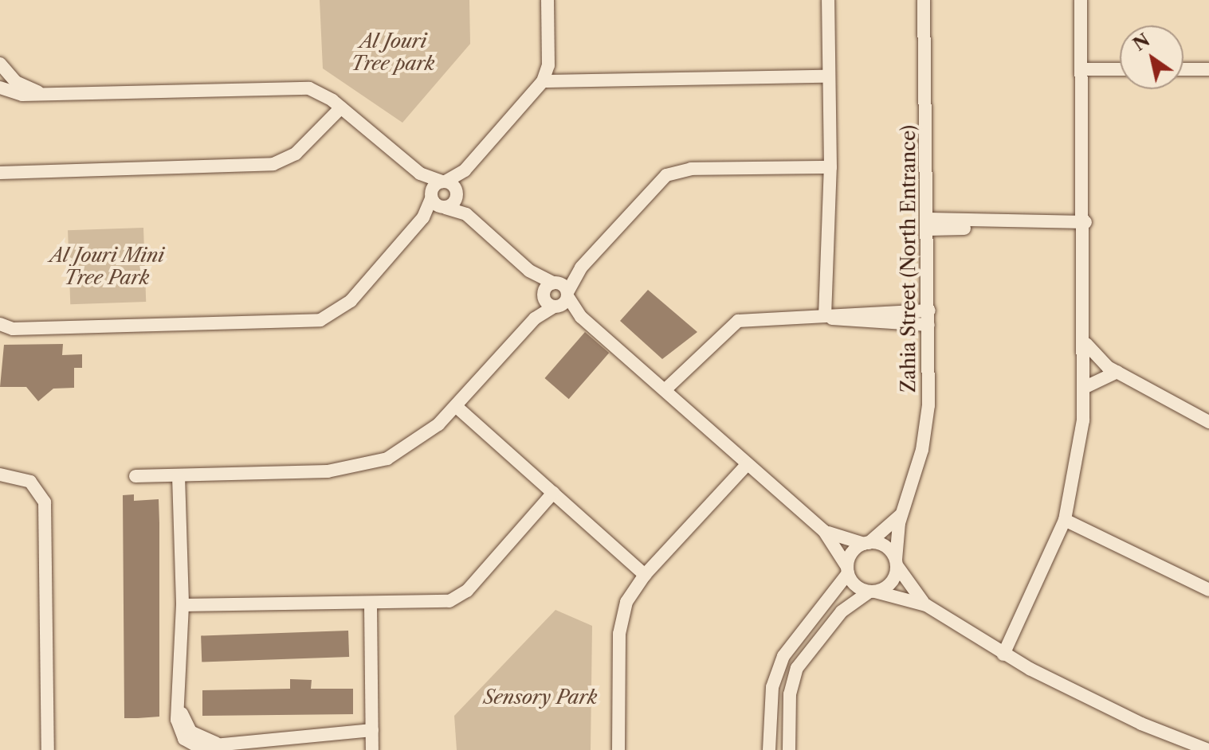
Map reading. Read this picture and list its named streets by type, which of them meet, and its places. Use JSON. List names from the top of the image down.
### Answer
{
  "streets": {
    "street": ["Zahia Street (North Entrance)"]
  },
  "parks": ["Al Jouri Tree park", "Al Jouri Mini Tree Park", "Sensory Park"],
  "north": "top left"
}
